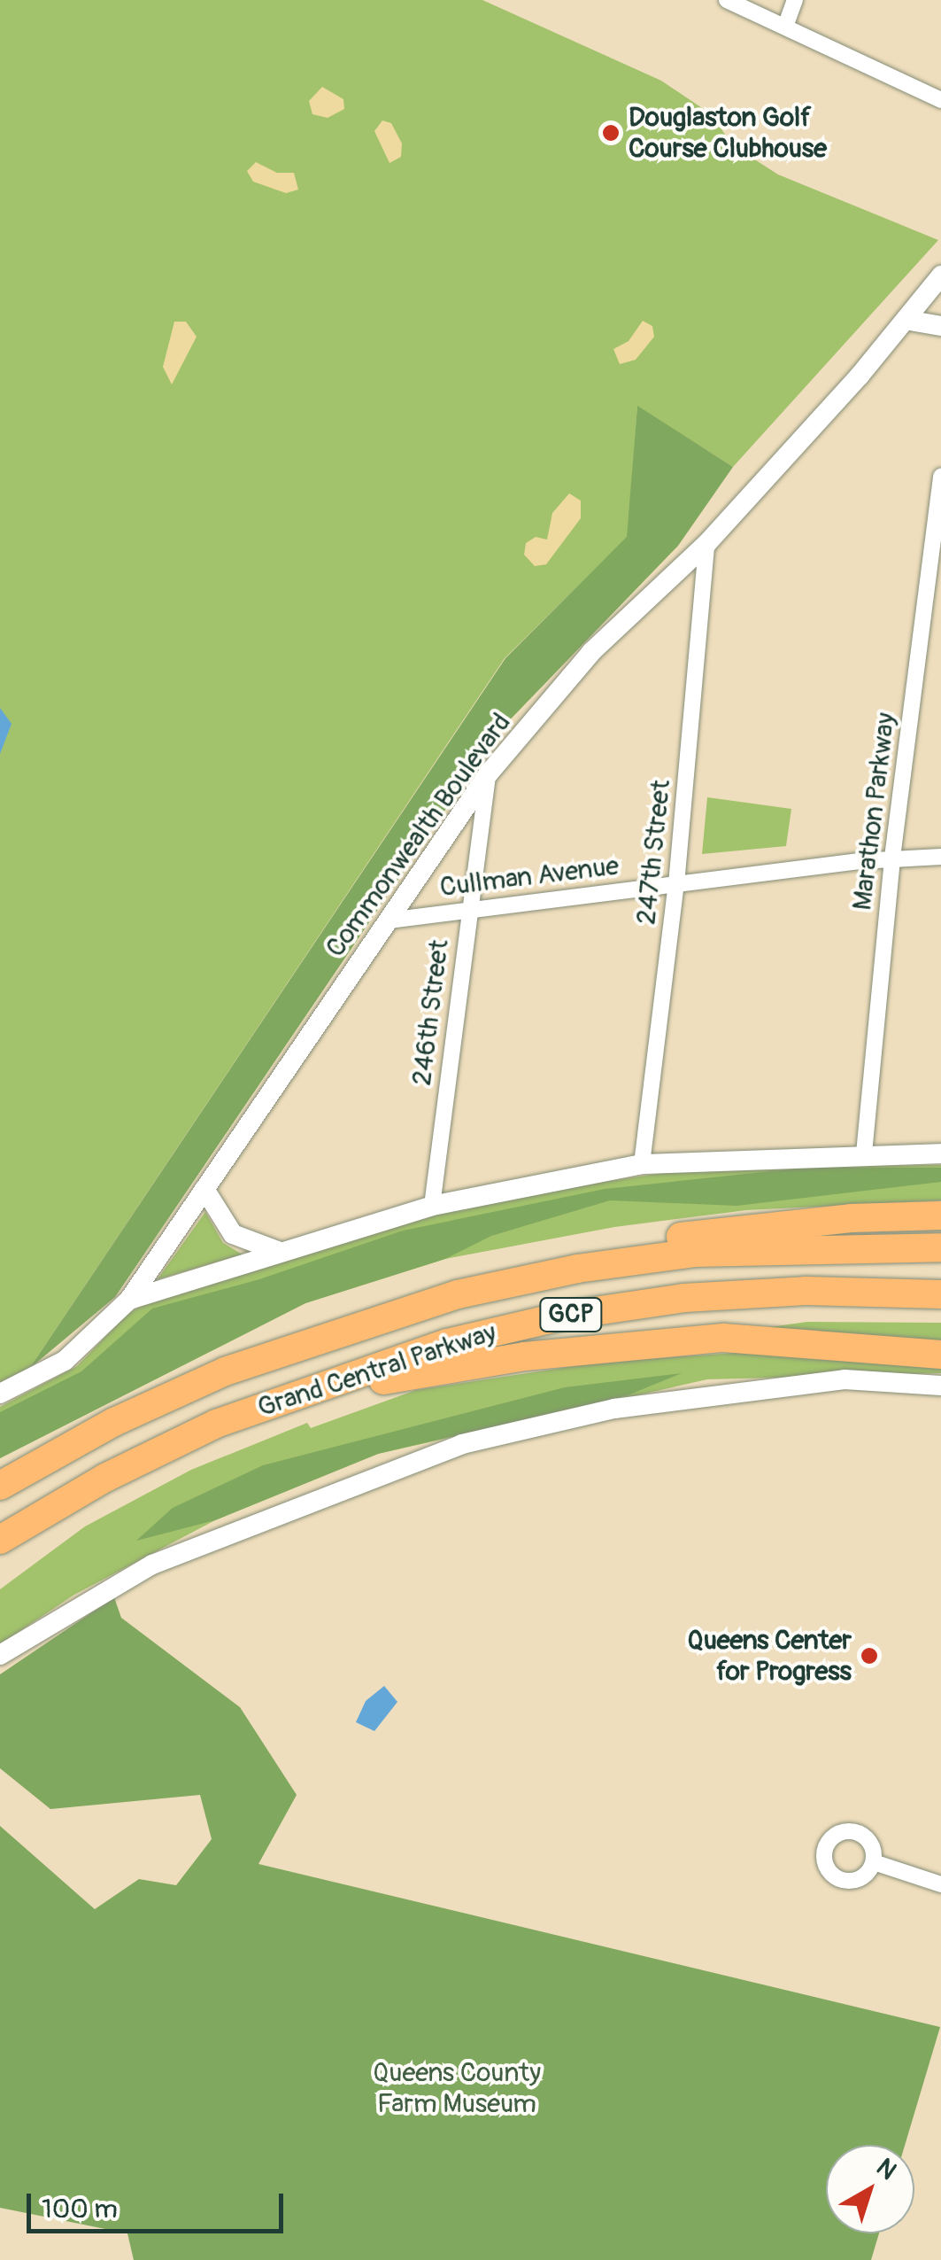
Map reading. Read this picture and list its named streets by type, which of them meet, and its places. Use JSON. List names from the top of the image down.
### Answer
{
  "streets": {
    "highway": ["GCP", "Grand Central Parkway"],
    "street": [
      "Marathon Parkway",
      "Commonwealth Boulevard",
      "247th Street",
      "Cullman Avenue",
      "246th Street"
    ]
  },
  "crossings": [
    ["Marathon Parkway", "Cullman Avenue"],
    ["Commonwealth Boulevard", "247th Street"],
    ["Commonwealth Boulevard", "Cullman Avenue"],
    ["Commonwealth Boulevard", "246th Street"],
    ["247th Street", "Cullman Avenue"],
    ["Cullman Avenue", "246th Street"]
  ],
  "parks": ["Queens County Farm Museum"],
  "places": ["Douglaston Golf Course Clubhouse", "Queens Center for Progress"],
  "scale_bar": "100 m",
  "north": "top right"
}
